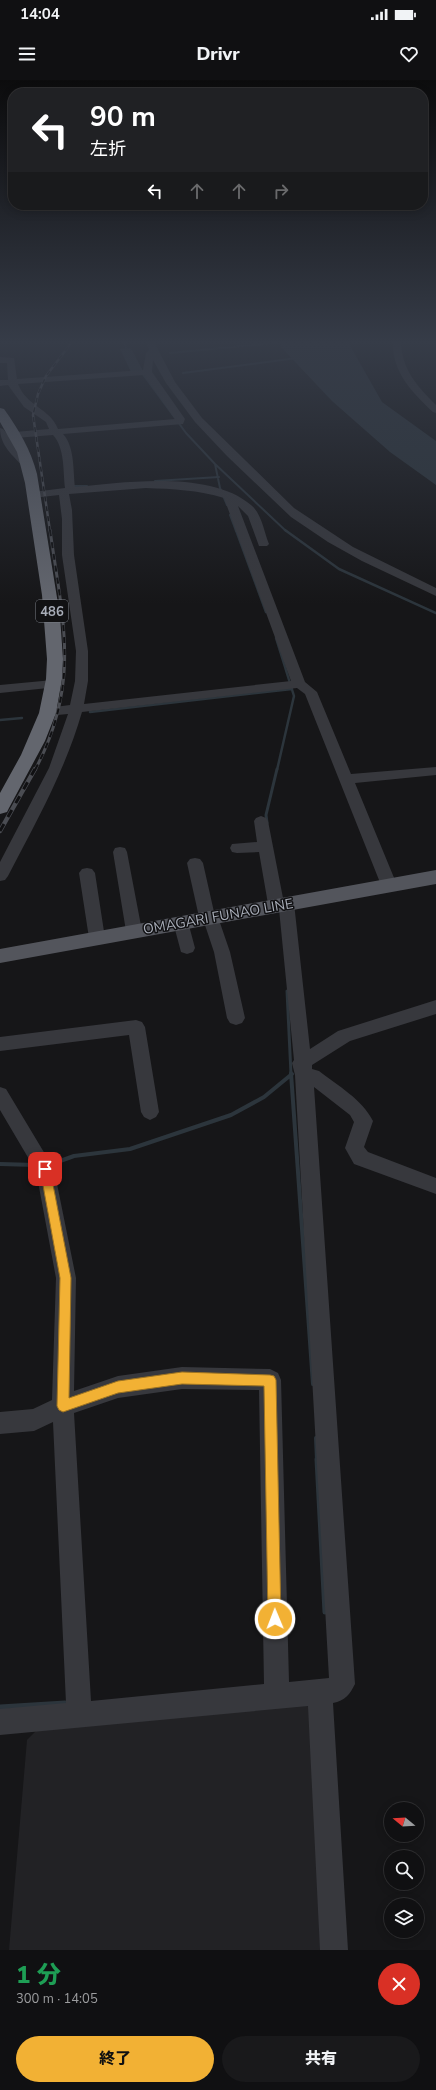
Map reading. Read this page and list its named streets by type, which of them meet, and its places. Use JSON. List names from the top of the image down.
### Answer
{
  "streets": {
    "highway": ["486"],
    "main road": ["OMAGARI FUNAO LINE"]
  },
  "north": "left",
  "page": {
    "status": "14:04",
    "header": "Drivr",
    "turn": ["90 m", "左折"],
    "heading": ["1 分", "300 m · 14:05"],
    "buttons": ["終了", "共有"]
  }
}
